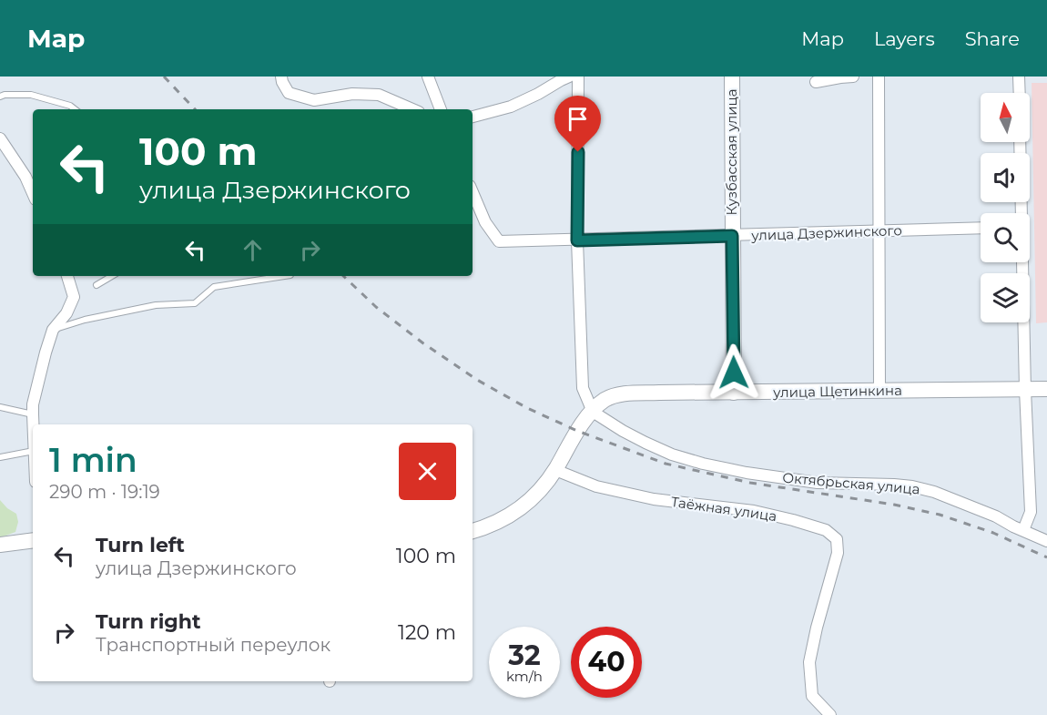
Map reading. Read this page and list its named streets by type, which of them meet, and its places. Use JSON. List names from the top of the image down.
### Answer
{
  "streets": {
    "street": [
      "Кузбасская улица",
      "улица Дзержинского",
      "улица Щетинкина",
      "Октябрьская улица",
      "Таёжная улица"
    ]
  },
  "crossings": [
    ["Кузбасская улица", "улица Дзержинского"],
    ["Кузбасская улица", "улица Щетинкина"],
    ["улица Щетинкина", "Октябрьская улица"],
    ["улица Щетинкина", "Таёжная улица"]
  ],
  "north": "top",
  "page": {
    "header": "Map",
    "nav": ["Map", "Layers", "Share"],
    "turn": ["100 m", "улица Дзержинского"],
    "heading": ["1 min", "290 m · 19:19"],
    "list": [
      {
        "name": "Turn left",
        "note": "улица Дзержинского",
        "value": "100 m"
      },
      {
        "name": "Turn right",
        "note": "Транспортный переулок",
        "value": "120 m"
      }
    ],
    "speed": "32 km/h",
    "limit": "40"
  }
}
